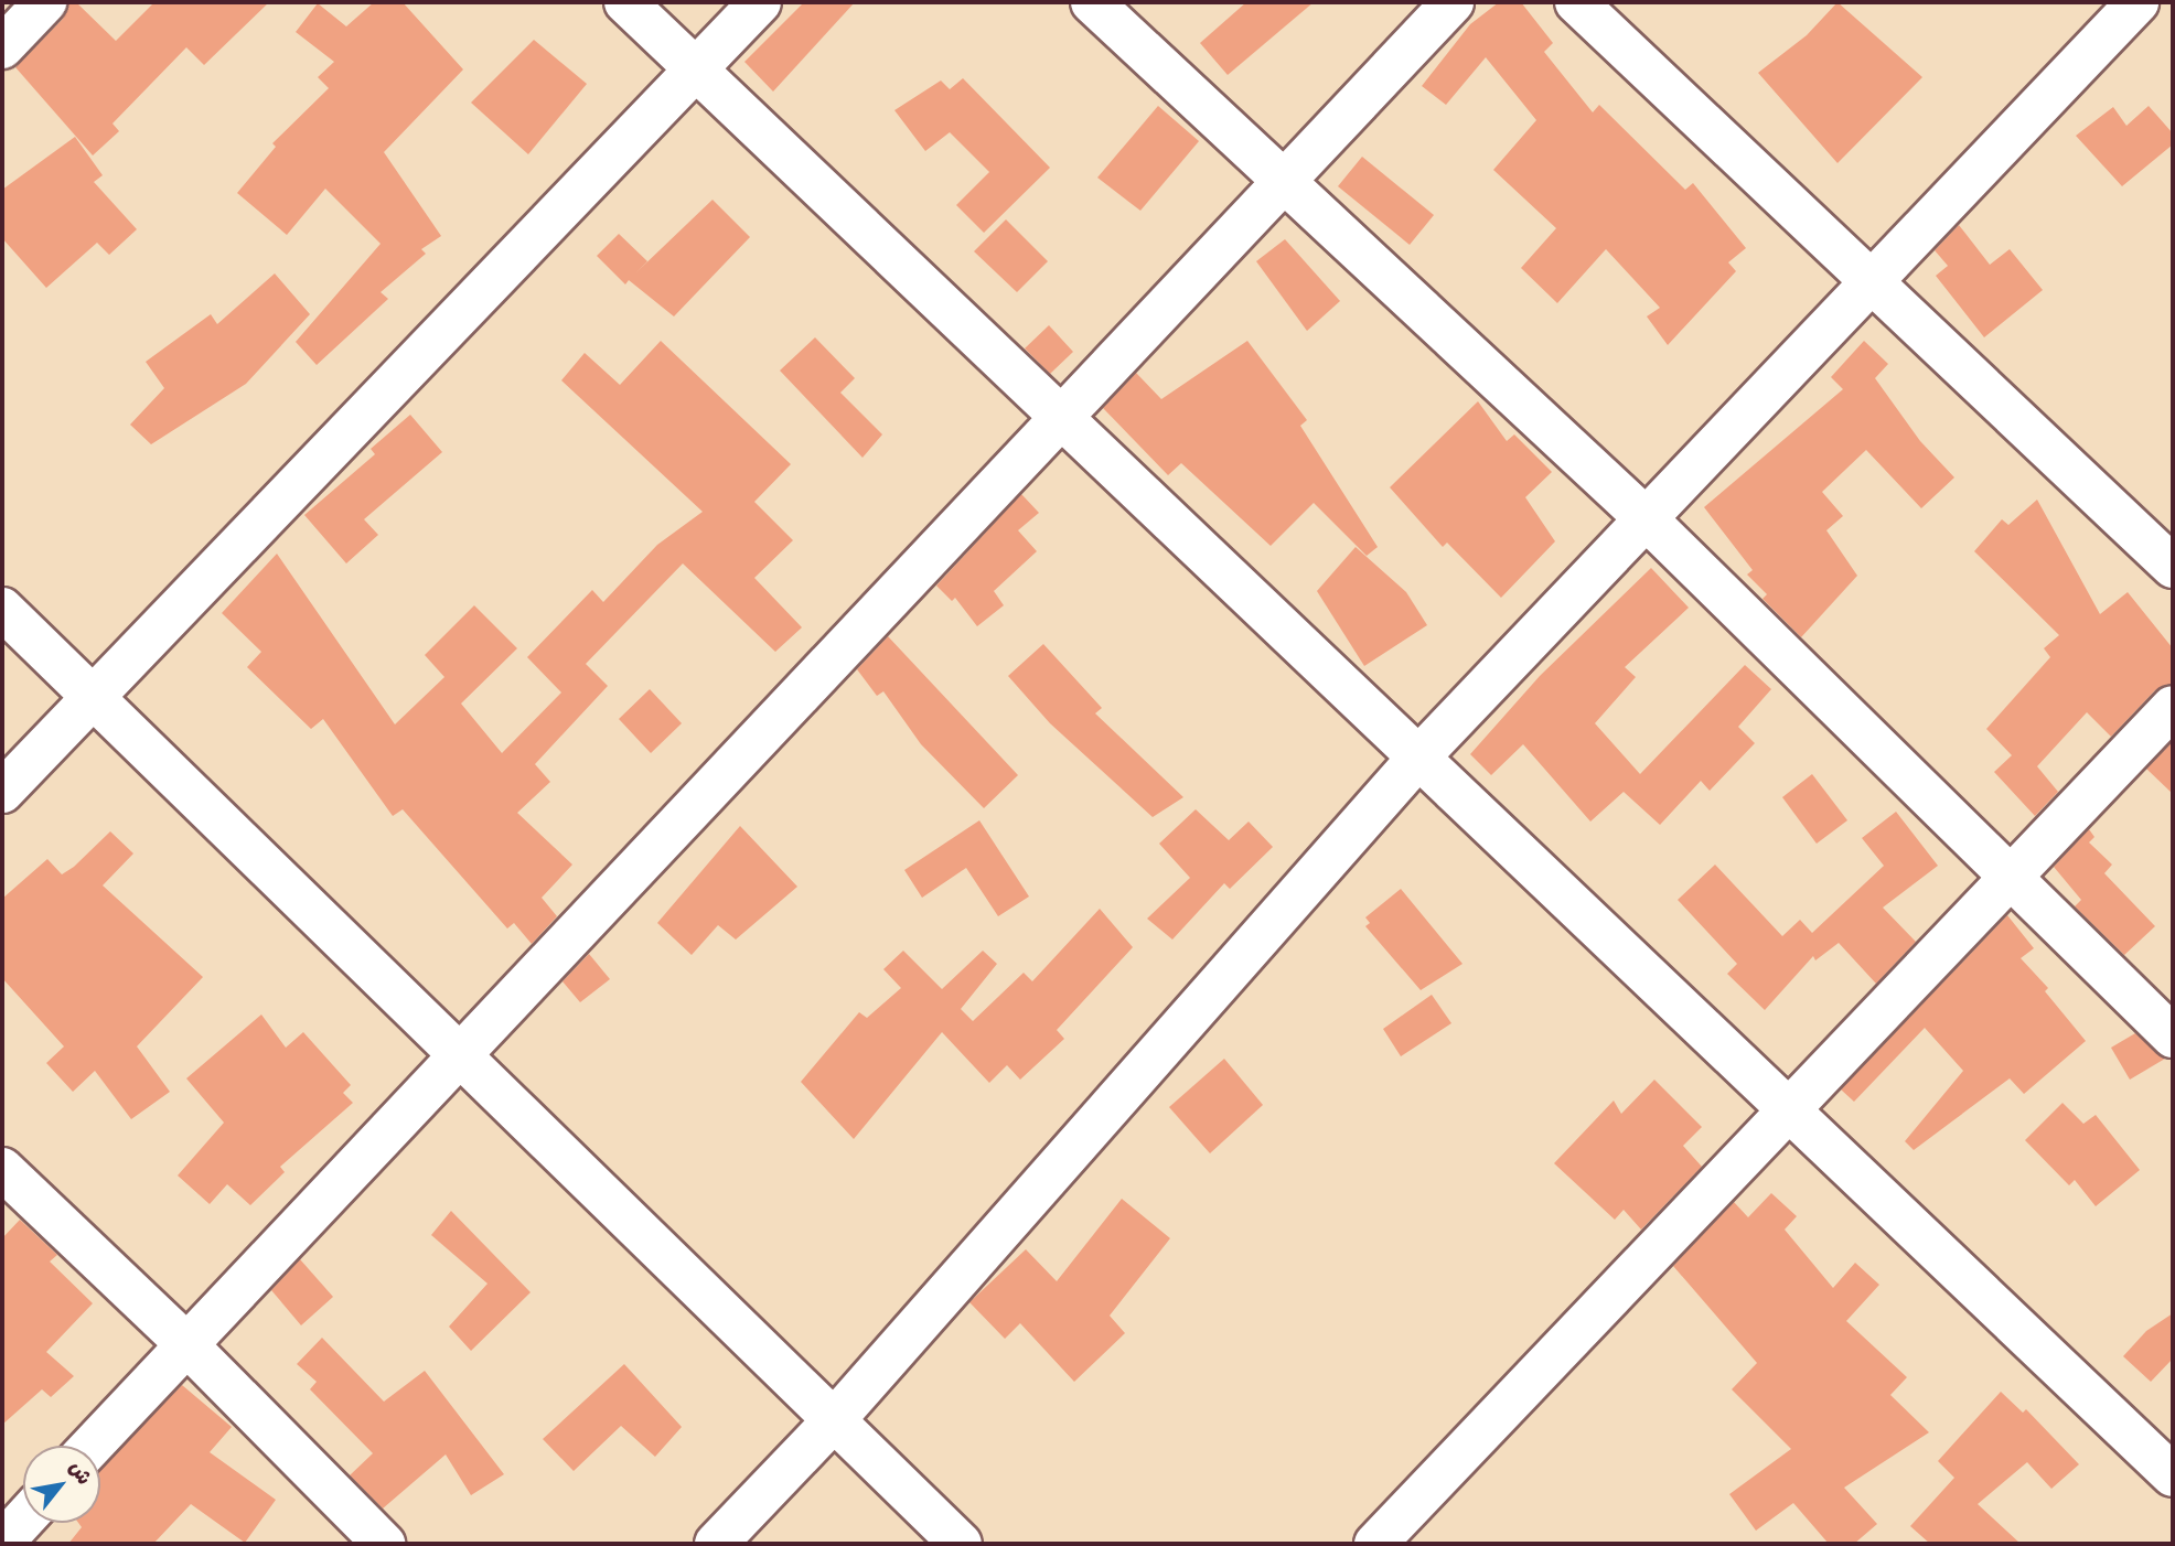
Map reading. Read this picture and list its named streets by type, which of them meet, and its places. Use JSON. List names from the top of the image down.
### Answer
{
  "north": "top right"
}
